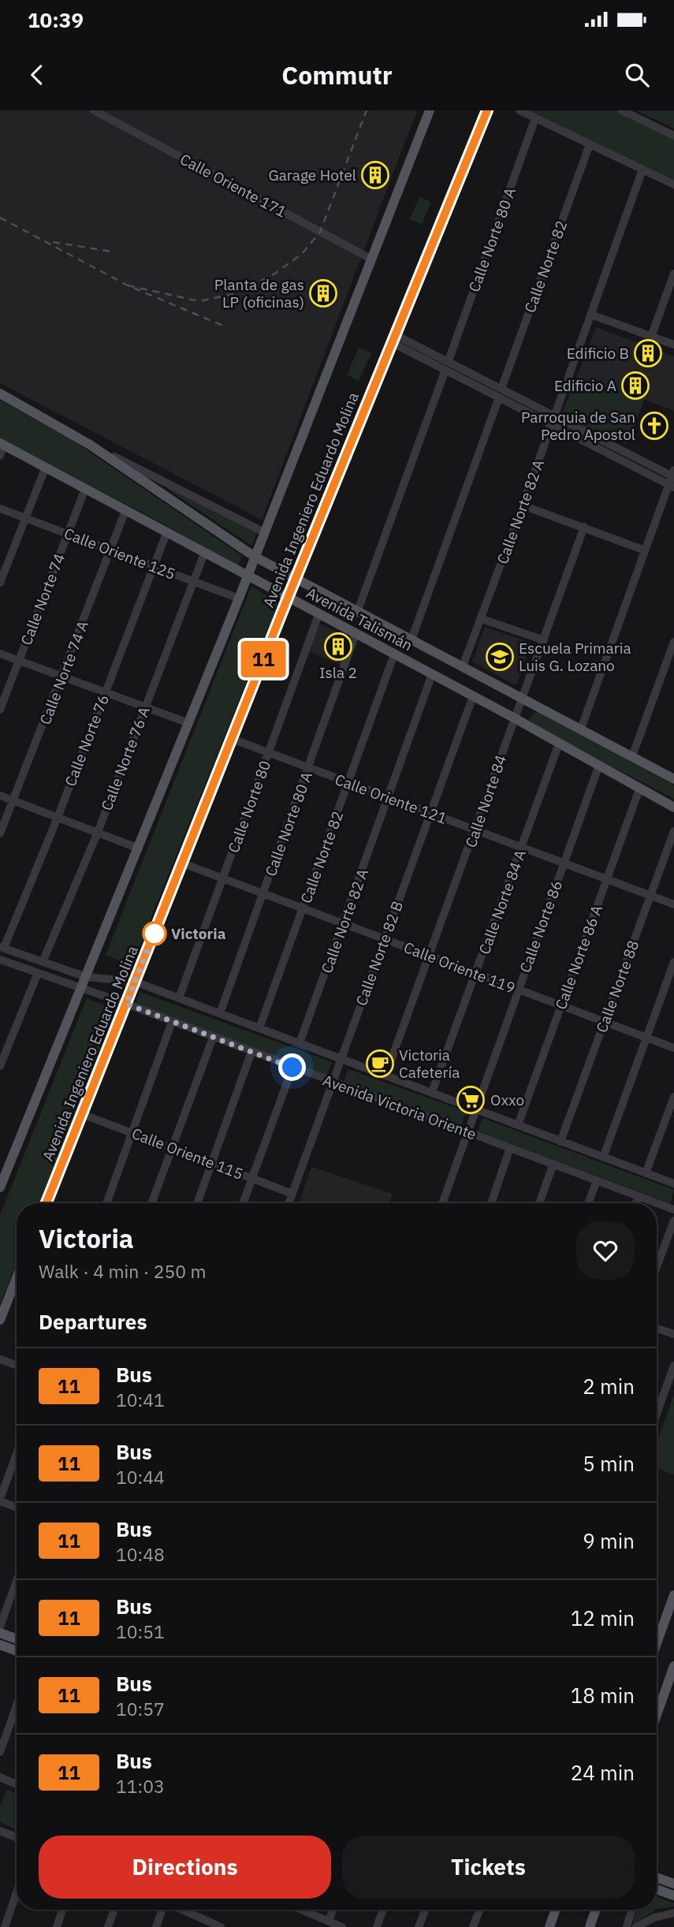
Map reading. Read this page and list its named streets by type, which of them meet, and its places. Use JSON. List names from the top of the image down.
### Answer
{
  "streets": {
    "main road": ["Avenida Ingeniero Eduardo Molina", "Avenida Talismán"],
    "street": [
      "Calle Oriente 171",
      "Calle Norte 80 A",
      "Calle Norte 82",
      "Calle Norte 82 A",
      "Calle Oriente 125",
      "Calle Norte 74",
      "Calle Norte 74 A",
      "Calle Norte 76",
      "Calle Norte 76 A",
      "Calle Oriente 121",
      "Calle Norte 84",
      "Calle Norte 80",
      "Calle Norte 84 A",
      "Calle Norte 86",
      "Calle Norte 82 B",
      "Calle Norte 86 A",
      "Calle Oriente 119",
      "Calle Norte 88",
      "Avenida Victoria Oriente",
      "Calle Oriente 115"
    ]
  },
  "crossings": [
    ["Calle Oriente 171", "Avenida Ingeniero Eduardo Molina"],
    ["Calle Norte 80 A", "Avenida Talismán"],
    ["Calle Norte 80 A", "Calle Oriente 121"],
    ["Calle Norte 80 A", "Calle Oriente 119"],
    ["Calle Norte 80 A", "Avenida Victoria Oriente"],
    ["Calle Norte 82", "Avenida Talismán"],
    ["Calle Norte 82", "Calle Oriente 121"],
    ["Calle Norte 82", "Calle Oriente 119"],
    ["Calle Norte 82", "Avenida Victoria Oriente"],
    ["Avenida Ingeniero Eduardo Molina", "Calle Oriente 125"],
    ["Avenida Ingeniero Eduardo Molina", "Avenida Talismán"],
    ["Avenida Ingeniero Eduardo Molina", "Calle Oriente 121"],
    ["Avenida Ingeniero Eduardo Molina", "Calle Oriente 119"],
    ["Avenida Ingeniero Eduardo Molina", "Avenida Victoria Oriente"],
    ["Avenida Ingeniero Eduardo Molina", "Calle Oriente 115"],
    ["Calle Norte 82 A", "Avenida Talismán"],
    ["Calle Norte 82 A", "Calle Oriente 121"],
    ["Calle Norte 82 A", "Calle Oriente 119"],
    ["Calle Norte 82 A", "Avenida Victoria Oriente"],
    ["Calle Oriente 125", "Calle Norte 74"],
    ["Calle Oriente 125", "Calle Norte 74 A"],
    ["Calle Oriente 125", "Calle Norte 76"],
    ["Calle Oriente 125", "Calle Norte 76 A"],
    ["Calle Norte 74", "Avenida Talismán"],
    ["Avenida Talismán", "Calle Norte 74 A"],
    ["Avenida Talismán", "Calle Norte 76"],
    ["Avenida Talismán", "Calle Norte 76 A"],
    ["Avenida Talismán", "Calle Norte 84"],
    ["Avenida Talismán", "Calle Norte 80"],
    ["Avenida Talismán", "Calle Norte 84 A"],
    ["Avenida Talismán", "Calle Norte 86"],
    ["Avenida Talismán", "Calle Norte 82 B"],
    ["Avenida Talismán", "Calle Norte 86 A"],
    ["Calle Norte 76", "Avenida Victoria Oriente"],
    ["Calle Norte 76 A", "Avenida Victoria Oriente"],
    ["Calle Oriente 121", "Calle Norte 84"],
    ["Calle Oriente 121", "Calle Norte 80"],
    ["Calle Oriente 121", "Calle Norte 84 A"],
    ["Calle Oriente 121", "Calle Norte 86"],
    ["Calle Oriente 121", "Calle Norte 82 B"],
    ["Calle Oriente 121", "Calle Norte 86 A"],
    ["Calle Oriente 121", "Calle Norte 88"],
    ["Calle Norte 84", "Calle Oriente 119"],
    ["Calle Norte 84", "Avenida Victoria Oriente"],
    ["Calle Norte 80", "Calle Oriente 119"],
    ["Calle Norte 80", "Avenida Victoria Oriente"],
    ["Calle Norte 84 A", "Calle Oriente 119"],
    ["Calle Norte 84 A", "Avenida Victoria Oriente"],
    ["Calle Norte 86", "Calle Oriente 119"],
    ["Calle Norte 86", "Avenida Victoria Oriente"],
    ["Calle Norte 82 B", "Calle Oriente 119"],
    ["Calle Norte 82 B", "Avenida Victoria Oriente"],
    ["Calle Norte 82 B", "Calle Oriente 115"],
    ["Calle Norte 86 A", "Calle Oriente 119"],
    ["Calle Norte 86 A", "Avenida Victoria Oriente"],
    ["Calle Oriente 119", "Calle Norte 88"],
    ["Calle Norte 88", "Avenida Victoria Oriente"]
  ],
  "places": {
    "building": [
      "Garage Hotel",
      "Planta de gas LP (oficinas)",
      "Edificio B",
      "Edificio A",
      "Isla 2"
    ],
    "church": ["Parroquia de San Pedro Apostol"],
    "school or university": ["Escuela Primaria Luis G. Lozano"],
    "other": ["Victoria"],
    "cafe": ["Victoria Cafetería"],
    "supermarket": ["Oxxo"]
  },
  "lines": ["bus line 11"],
  "page": {
    "status": "10:39",
    "header": "Commutr",
    "on_map": "11",
    "heading": [
      ["Victoria", "Walk · 4 min · 250 m"],
      "Departures"
    ],
    "list": [
      {
        "mark": "11",
        "name": "Bus",
        "note": "10:41",
        "value": "2 min"
      },
      {
        "mark": "11",
        "name": "Bus",
        "note": "10:44",
        "value": "5 min"
      },
      {
        "mark": "11",
        "name": "Bus",
        "note": "10:48",
        "value": "9 min"
      },
      {
        "mark": "11",
        "name": "Bus",
        "note": "10:51",
        "value": "12 min"
      },
      {
        "mark": "11",
        "name": "Bus",
        "note": "10:57",
        "value": "18 min"
      },
      {
        "mark": "11",
        "name": "Bus",
        "note": "11:03",
        "value": "24 min"
      }
    ],
    "buttons": ["Directions", "Tickets"]
  }
}
